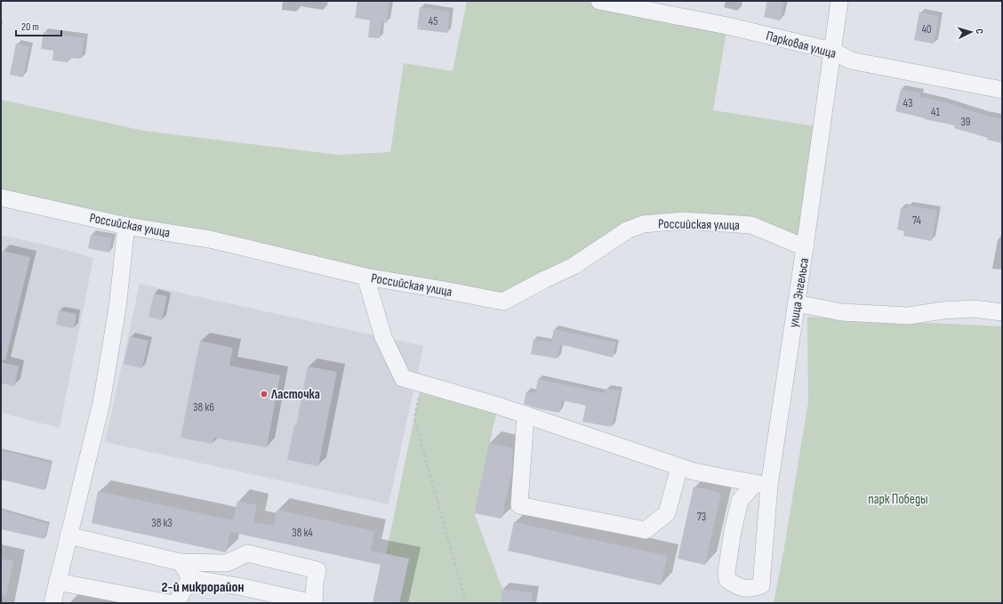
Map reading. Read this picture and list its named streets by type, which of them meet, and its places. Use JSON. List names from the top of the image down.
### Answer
{
  "streets": {
    "street": ["Парковая улица", "Российская улица", "улица Энгельса"]
  },
  "crossings": [
    ["Парковая улица", "улица Энгельса"],
    ["Российская улица", "улица Энгельса"]
  ],
  "districts": ["2-й микрорайон"],
  "parks": ["парк Победы"],
  "places": ["Ласточка"],
  "house_numbers": [
    "45",
    "40",
    "43",
    "41",
    "39",
    "74",
    "38 к6",
    "73",
    "38 к3",
    "38 к4"
  ],
  "scale_bar": "20 m",
  "north": "right"
}
